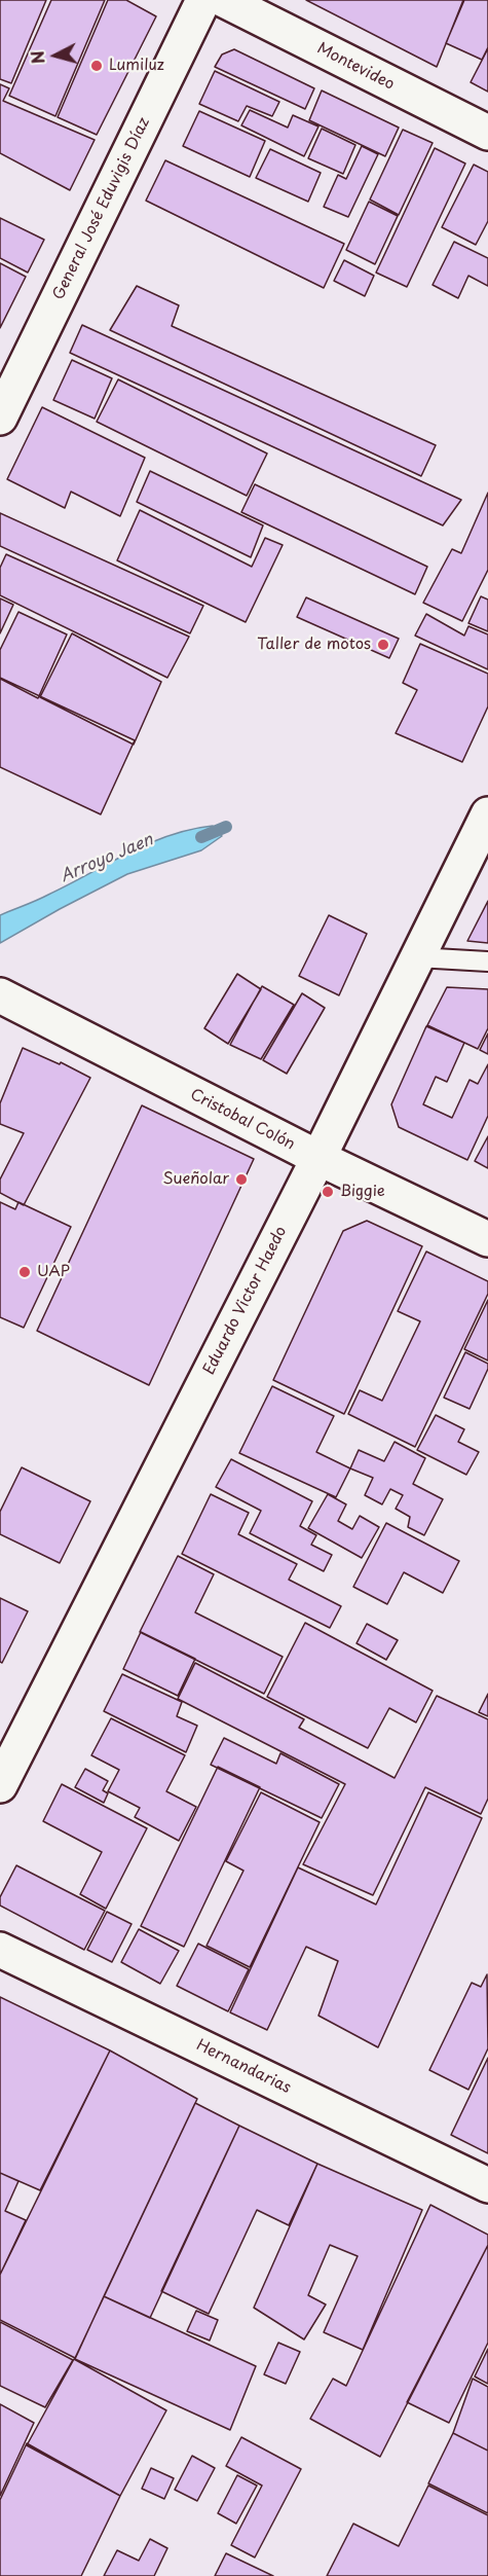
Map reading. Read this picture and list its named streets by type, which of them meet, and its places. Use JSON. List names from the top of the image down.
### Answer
{
  "streets": {
    "street": [
      "Montevideo",
      "General José Eduvigis Díaz",
      "Cristobal Colón",
      "Eduardo Victor Haedo",
      "Hernandarias"
    ]
  },
  "crossings": [
    ["Cristobal Colón", "Eduardo Victor Haedo"]
  ],
  "water": ["Arroyo Jaen"],
  "places": [
    "Lumiluz",
    "Taller de motos",
    "Sueñolar",
    "Biggie",
    "UAP"
  ],
  "north": "left"
}
